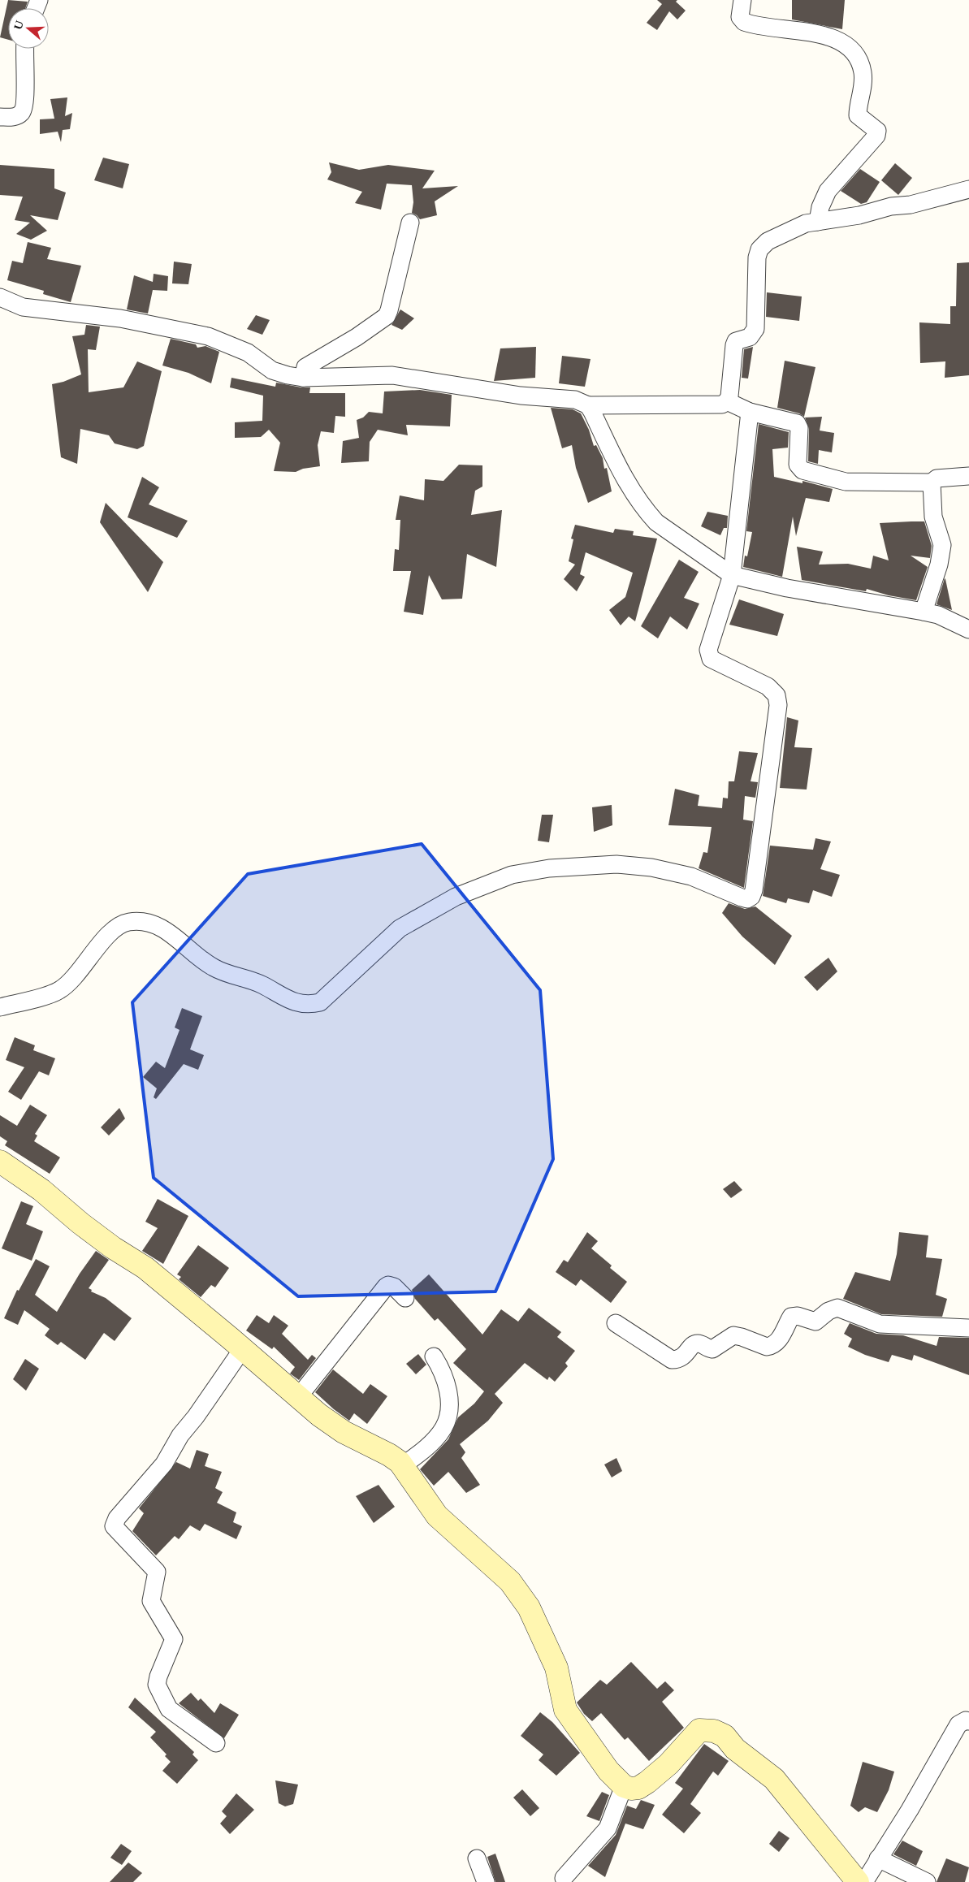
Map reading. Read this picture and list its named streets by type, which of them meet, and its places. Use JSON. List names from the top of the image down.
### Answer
{
  "north": "left"
}
